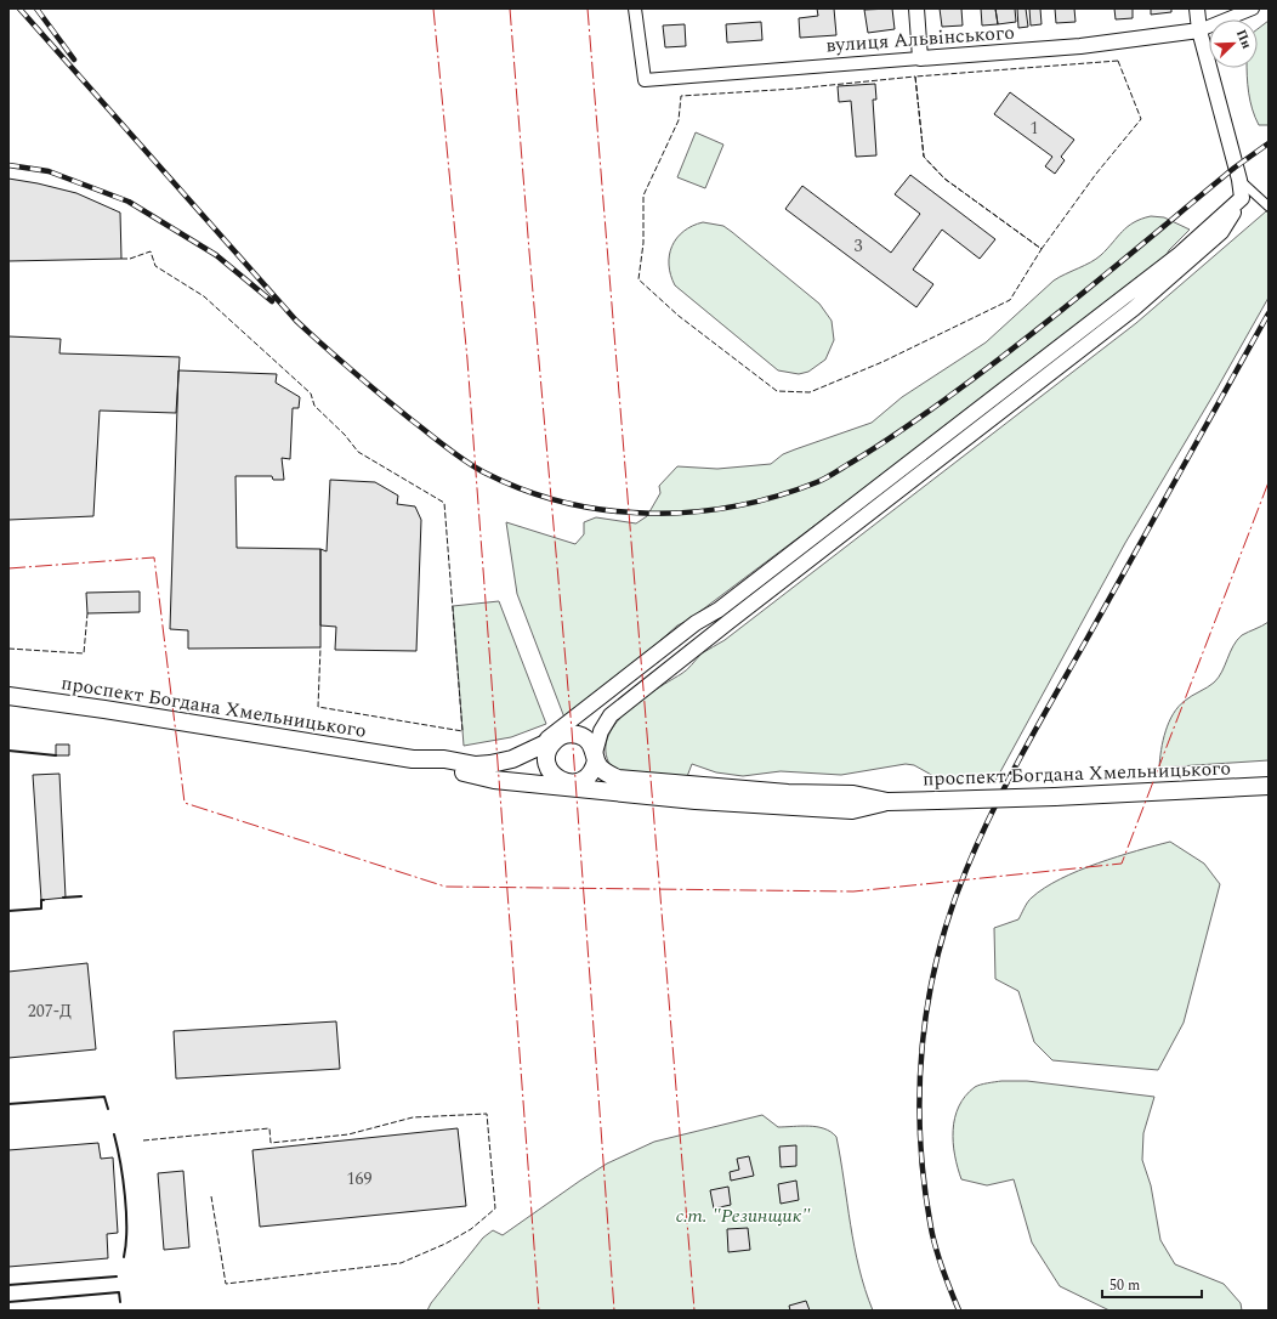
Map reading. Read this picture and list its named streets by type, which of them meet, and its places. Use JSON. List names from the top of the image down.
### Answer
{
  "streets": {
    "main road": ["проспект Богдана Хмельницького"],
    "street": ["вулиця Альвінського"]
  },
  "parks": ["с.т. \"Резинщик\""],
  "house_numbers": [
    "1",
    "3",
    "207-Д",
    "169"
  ],
  "scale_bar": "50 m",
  "north": "top right"
}
